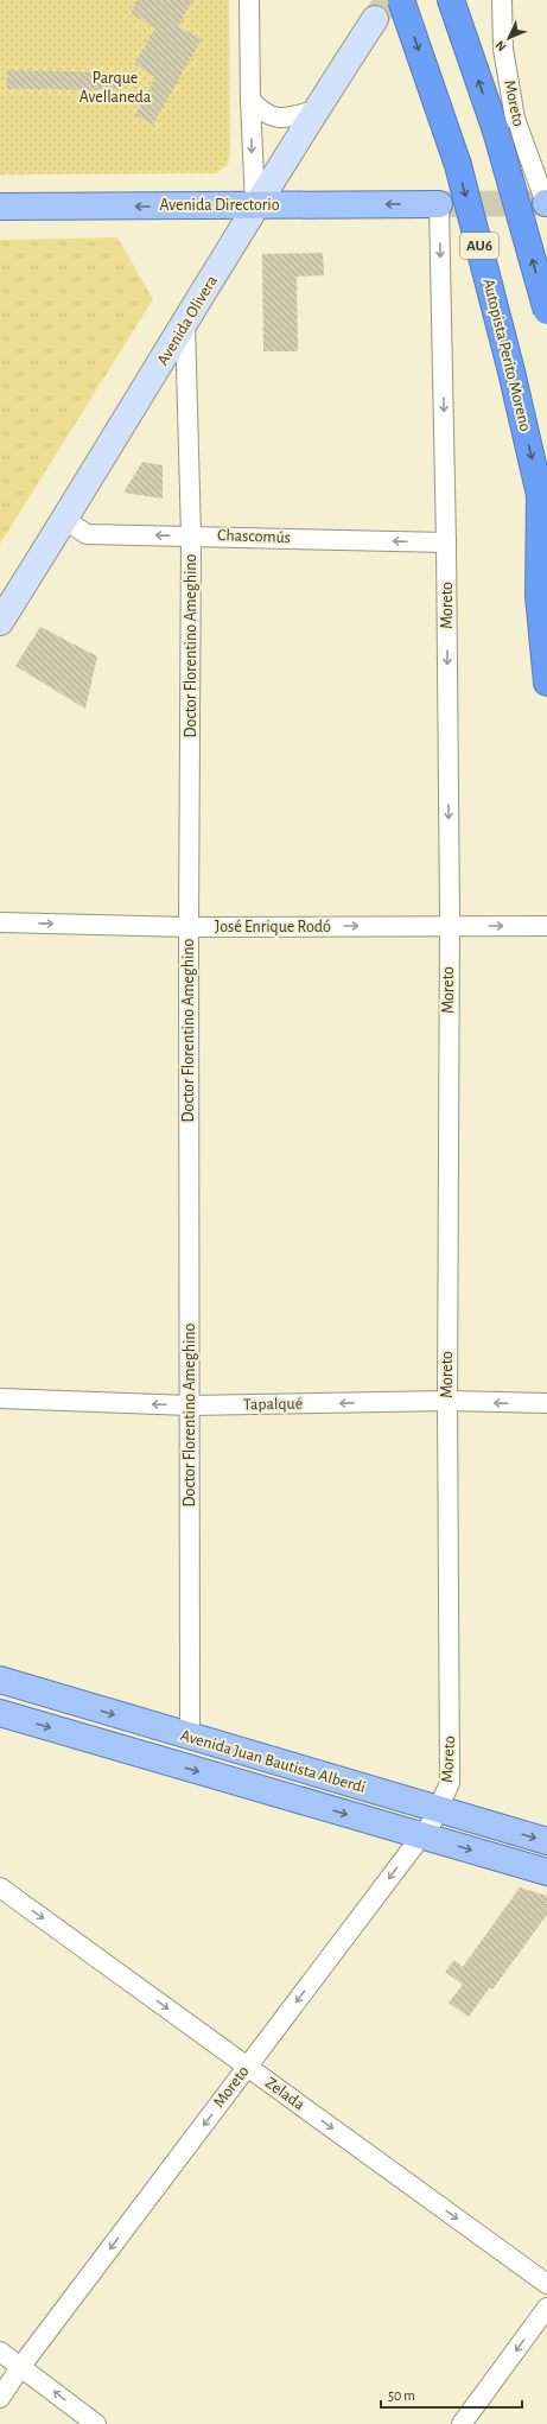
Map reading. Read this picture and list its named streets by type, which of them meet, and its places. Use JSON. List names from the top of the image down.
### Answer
{
  "streets": {
    "highway": ["AU6", "Autopista Perito Moreno"],
    "main road": ["Avenida Directorio", "Avenida Olivera", "Avenida Juan Bautista Alberdi"],
    "street": [
      "Moreto",
      "Chascomús",
      "Doctor Florentino Ameghino",
      "José Enrique Rodó",
      "Tapalqué",
      "Zelada"
    ]
  },
  "crossings": [
    ["Moreto", "Avenida Directorio"],
    ["Moreto", "Chascomús"],
    ["Moreto", "José Enrique Rodó"],
    ["Moreto", "Tapalqué"],
    ["Moreto", "Avenida Juan Bautista Alberdi"],
    ["Moreto", "Zelada"],
    ["Avenida Directorio", "Avenida Olivera"],
    ["Avenida Olivera", "Chascomús"],
    ["Avenida Olivera", "Doctor Florentino Ameghino"],
    ["Chascomús", "Doctor Florentino Ameghino"],
    ["Doctor Florentino Ameghino", "José Enrique Rodó"],
    ["Doctor Florentino Ameghino", "Tapalqué"],
    ["Doctor Florentino Ameghino", "Avenida Juan Bautista Alberdi"]
  ],
  "one_way": [
    "Moreto",
    "Avenida Directorio",
    "Chascomús",
    "José Enrique Rodó",
    "Tapalqué",
    "Avenida Juan Bautista Alberdi",
    "Zelada"
  ],
  "parks": ["Parque Avellaneda"],
  "scale_bar": "50 m",
  "north": "bottom left"
}
